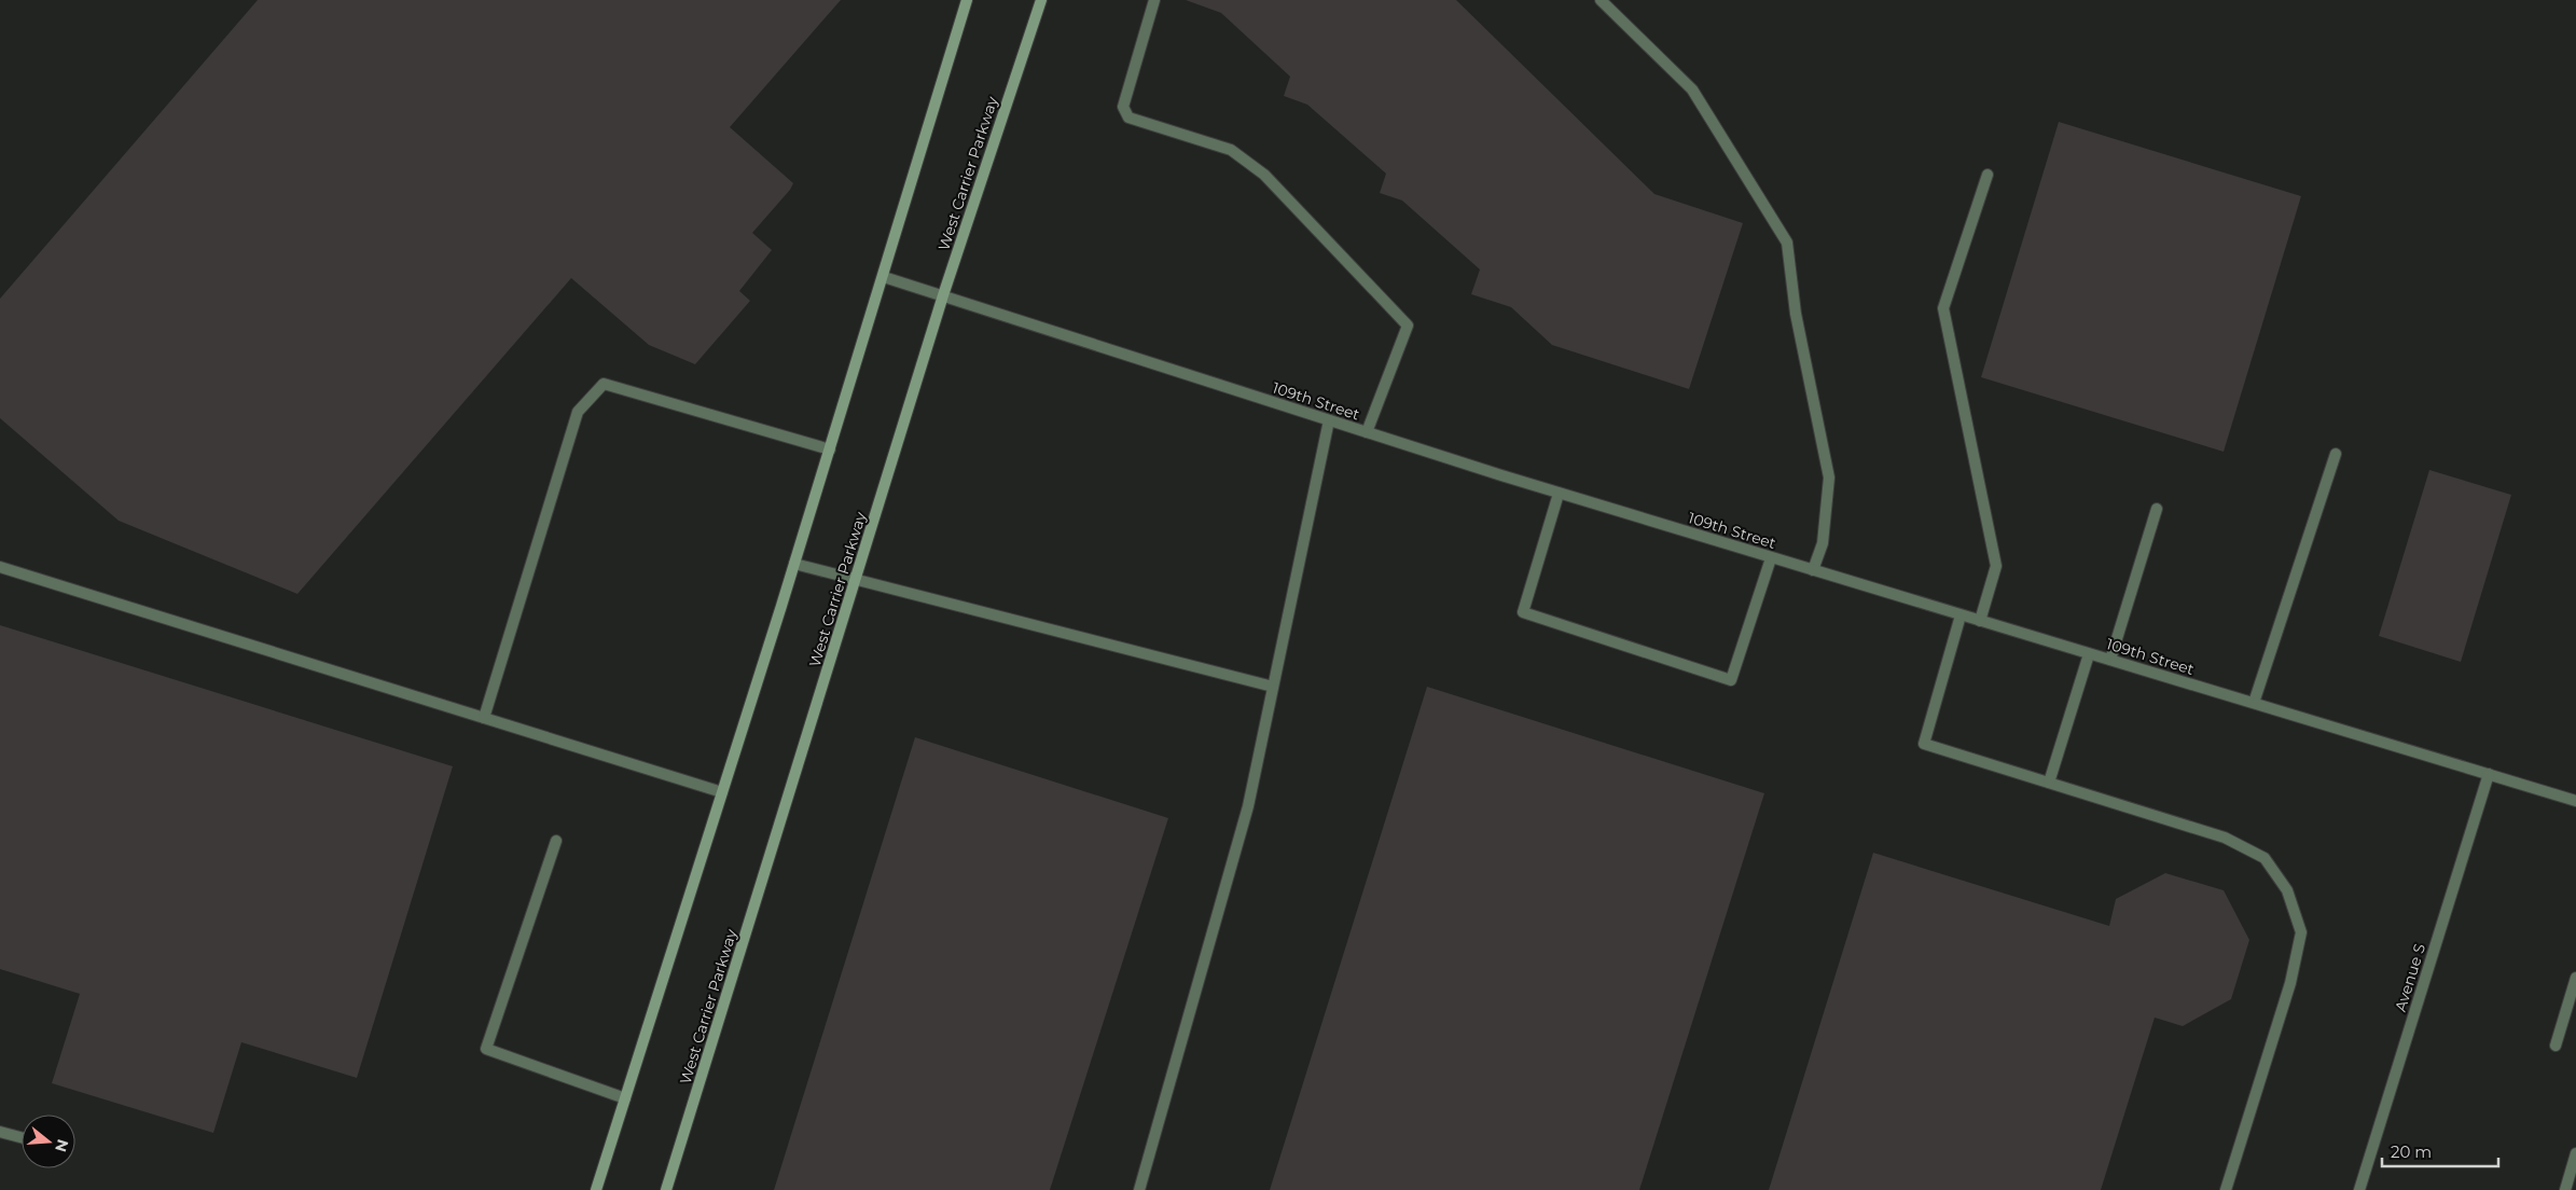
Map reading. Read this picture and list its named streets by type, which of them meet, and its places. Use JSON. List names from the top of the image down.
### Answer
{
  "streets": {
    "main road": ["West Carrier Parkway"],
    "street": ["109th Street", "Avenue S"]
  },
  "crossings": [
    ["West Carrier Parkway", "109th Street"],
    ["109th Street", "Avenue S"]
  ],
  "scale_bar": "20 m",
  "north": "right"
}
